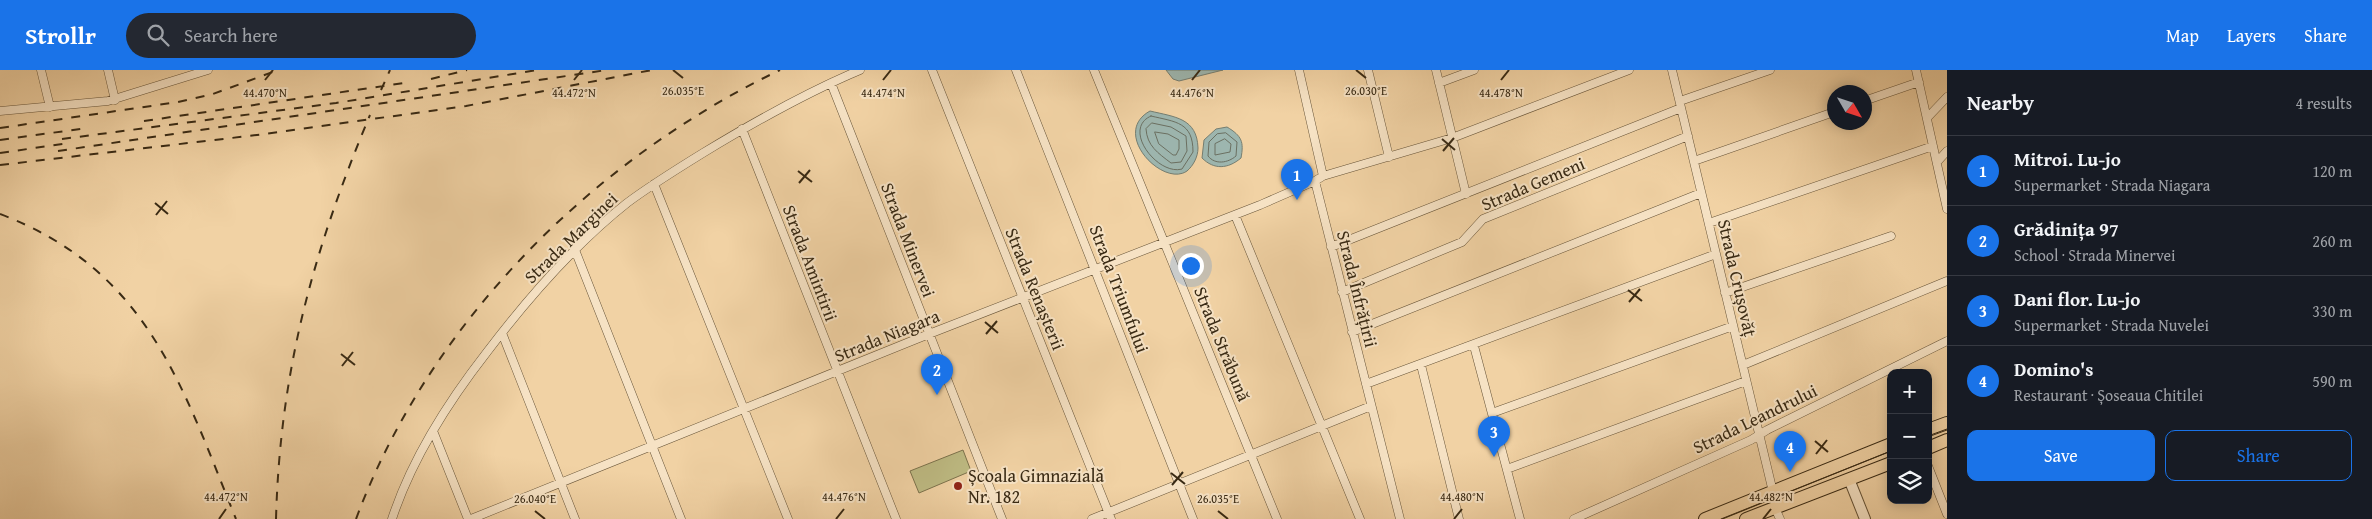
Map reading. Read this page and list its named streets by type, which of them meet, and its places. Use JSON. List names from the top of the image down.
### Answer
{
  "streets": {
    "street": [
      "Strada Gemeni",
      "Strada Marginei",
      "Strada Minervei",
      "Strada Amintirii",
      "Strada Crușovăț",
      "Strada Renașterii",
      "Strada Triumfului",
      "Strada Înfrățirii",
      "Strada Niagara",
      "Strada Străbună",
      "Strada Leandrului"
    ]
  },
  "crossings": [
    ["Strada Gemeni", "Strada Crușovăț"],
    ["Strada Gemeni", "Strada Înfrățirii"],
    ["Strada Marginei", "Strada Minervei"],
    ["Strada Marginei", "Strada Amintirii"],
    ["Strada Minervei", "Strada Niagara"],
    ["Strada Amintirii", "Strada Niagara"],
    ["Strada Crușovăț", "Strada Leandrului"],
    ["Strada Renașterii", "Strada Niagara"],
    ["Strada Triumfului", "Strada Niagara"],
    ["Strada Înfrățirii", "Strada Niagara"],
    ["Strada Niagara", "Strada Străbună"]
  ],
  "places": ["Școala Gimnazială Nr. 182"],
  "north": "bottom right",
  "page": {
    "header": "Strollr",
    "search": "Search here",
    "nav": ["Map", "Layers", "Share"],
    "heading": ["Nearby", "4 results"],
    "list": [
      {
        "mark": "1",
        "name": "Mitroi. Lu-jo",
        "note": "Supermarket · Strada Niagara",
        "value": "120 m"
      },
      {
        "mark": "2",
        "name": "Grădinița 97",
        "note": "School · Strada Minervei",
        "value": "260 m"
      },
      {
        "mark": "3",
        "name": "Dani flor. Lu-jo",
        "note": "Supermarket · Strada Nuvelei",
        "value": "330 m"
      },
      {
        "mark": "4",
        "name": "Domino's",
        "note": "Restaurant · Șoseaua Chitilei",
        "value": "590 m"
      }
    ],
    "pins": [
      "1",
      "2",
      "3",
      "4"
    ],
    "map_buttons": ["+", "−"],
    "buttons": ["Save", "Share"]
  },
  "coordinates": [
    "26.035°E",
    "26.030°E",
    "44.470°N",
    "44.472°N",
    "44.474°N",
    "44.476°N",
    "44.478°N",
    "44.480°N",
    "44.482°N",
    "26.040°E"
  ]
}
